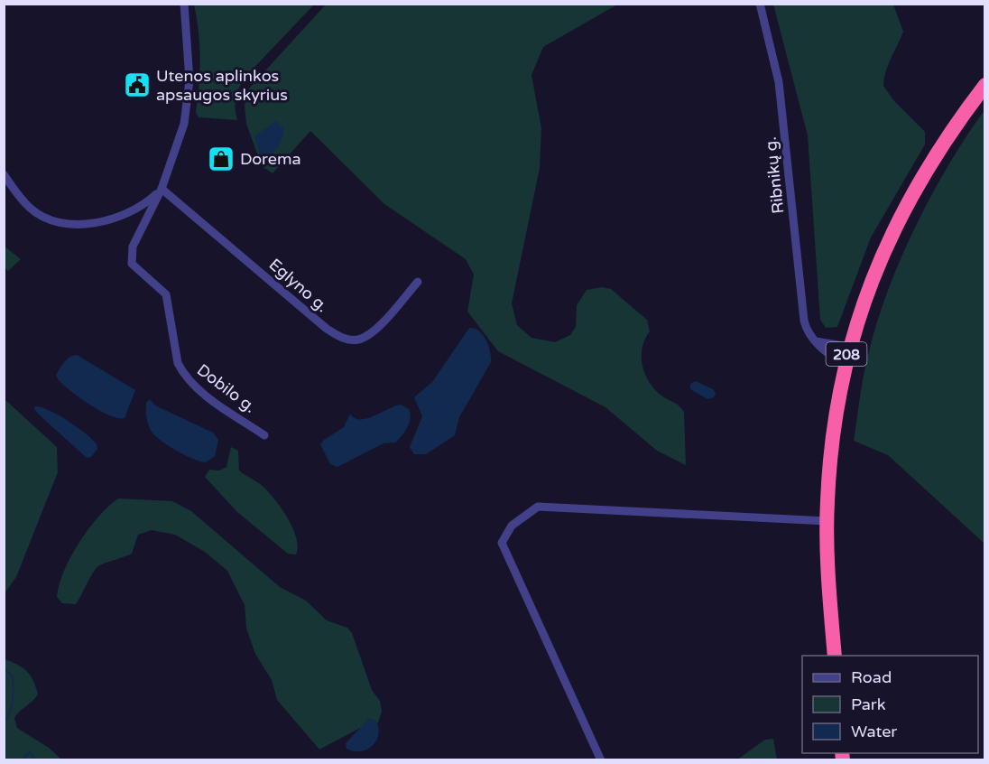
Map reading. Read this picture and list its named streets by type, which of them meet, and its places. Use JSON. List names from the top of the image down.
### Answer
{
  "streets": {
    "highway": ["208"],
    "street": ["Ribnikų g.", "Eglyno g.", "Dobilo g."]
  },
  "crossings": [
    ["Eglyno g.", "Dobilo g."]
  ],
  "places": {
    "public building": ["Utenos aplinkos apsaugos skyrius"],
    "shop": ["Dorema"]
  },
  "legend": ["Road", "Park", "Water"]
}
